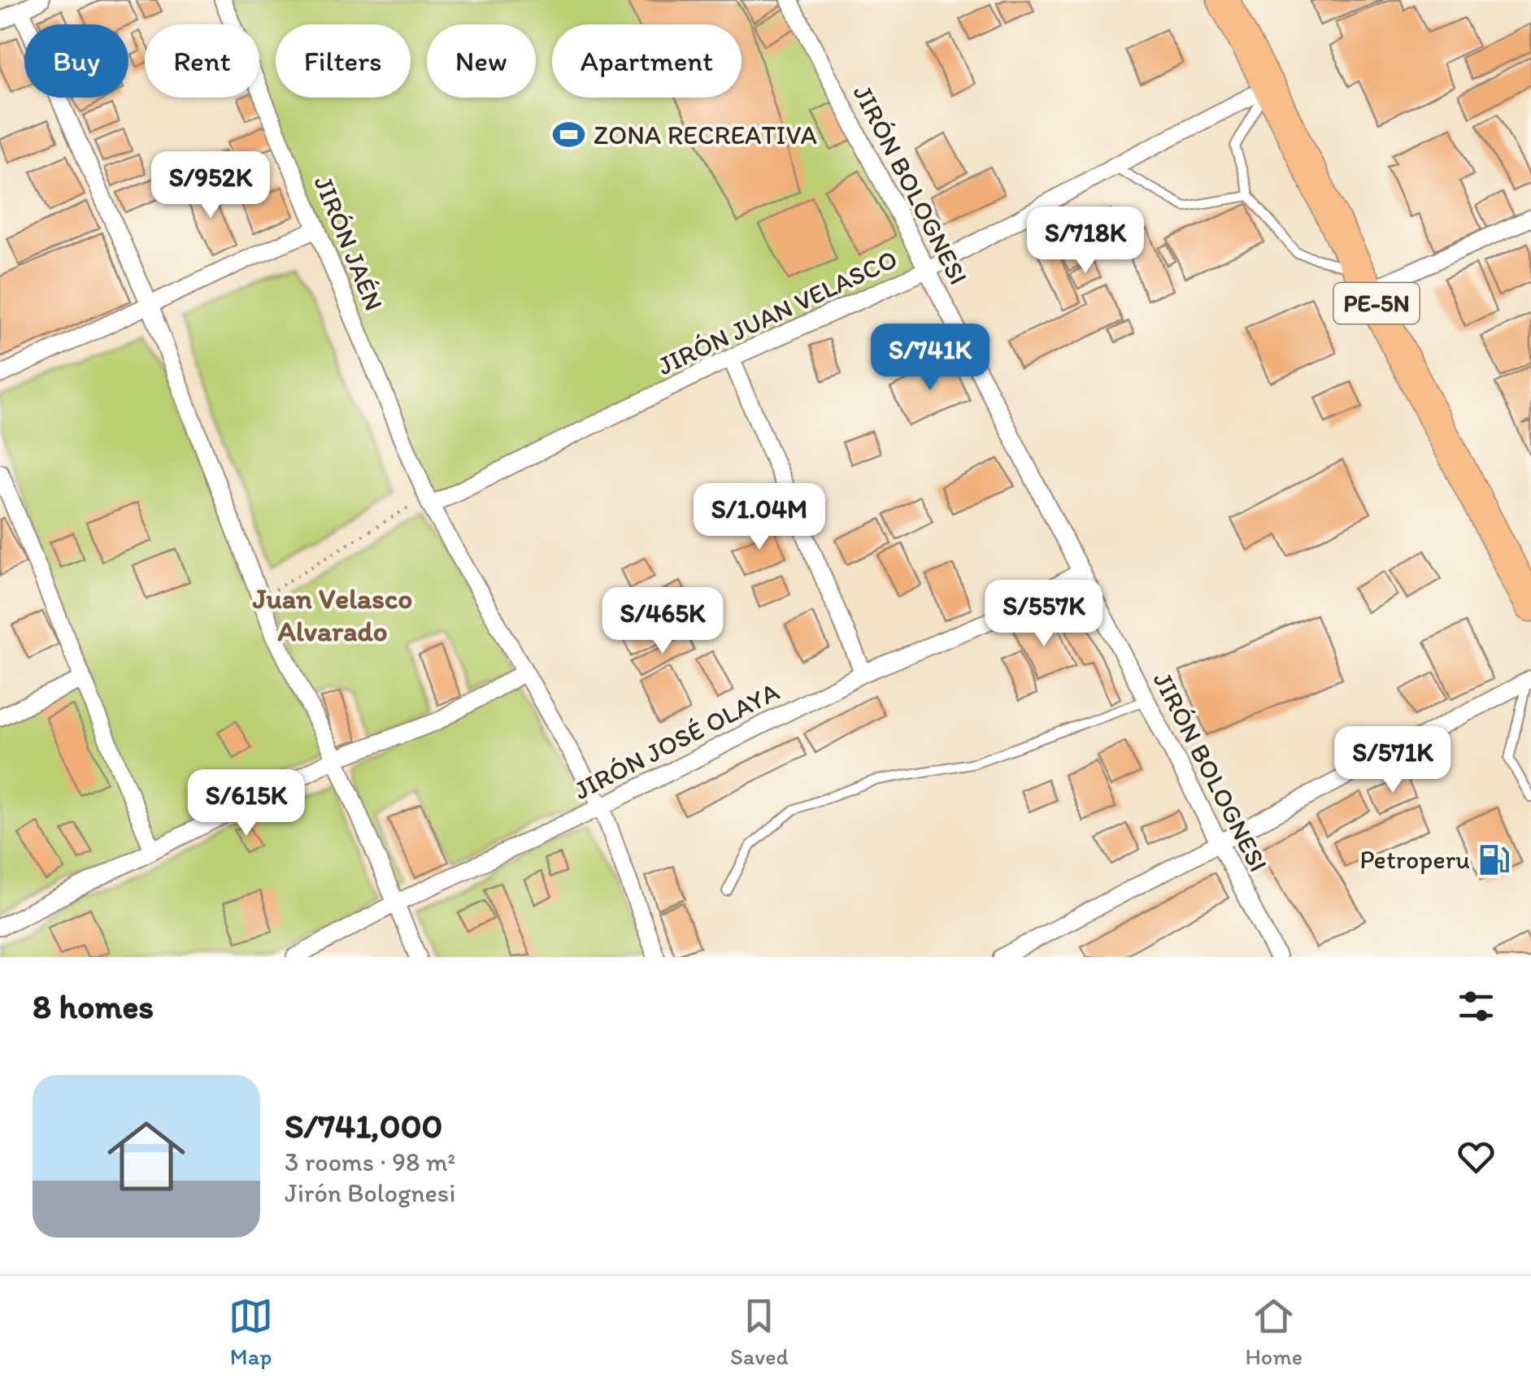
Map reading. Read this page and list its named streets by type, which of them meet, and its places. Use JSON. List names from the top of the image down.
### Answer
{
  "streets": {
    "highway": ["PE-5N"],
    "street": [
      "JIRÓN BOLOGNESI",
      "JIRÓN JAÉN",
      "JIRÓN JUAN VELASCO",
      "JIRÓN JOSÉ OLAYA"
    ]
  },
  "crossings": [
    ["JIRÓN BOLOGNESI", "JIRÓN JUAN VELASCO"],
    ["JIRÓN BOLOGNESI", "JIRÓN JOSÉ OLAYA"],
    ["JIRÓN JAÉN", "JIRÓN JUAN VELASCO"],
    ["JIRÓN JAÉN", "JIRÓN JOSÉ OLAYA"],
    ["PE-5N", "JIRÓN JUAN VELASCO"]
  ],
  "districts": ["Juan Velasco Alvarado"],
  "places": {
    "sports": ["ZONA RECREATIVA"],
    "fuel station": ["Petroperu"]
  },
  "page": {
    "chip": [
      "Buy",
      "Rent",
      "Filters",
      "New",
      "Apartment"
    ],
    "price": [
      "S/952K",
      "S/718K",
      "S/741K",
      "S/1.04M",
      "S/557K",
      "S/465K",
      "S/571K",
      "S/615K"
    ],
    "heading": "8 homes",
    "list": [
      {
        "name": "S/741,000",
        "note": "3 rooms · 98 m² · Jirón Bolognesi"
      }
    ],
    "tabs": ["Map", "Saved", "Home"]
  }
}
